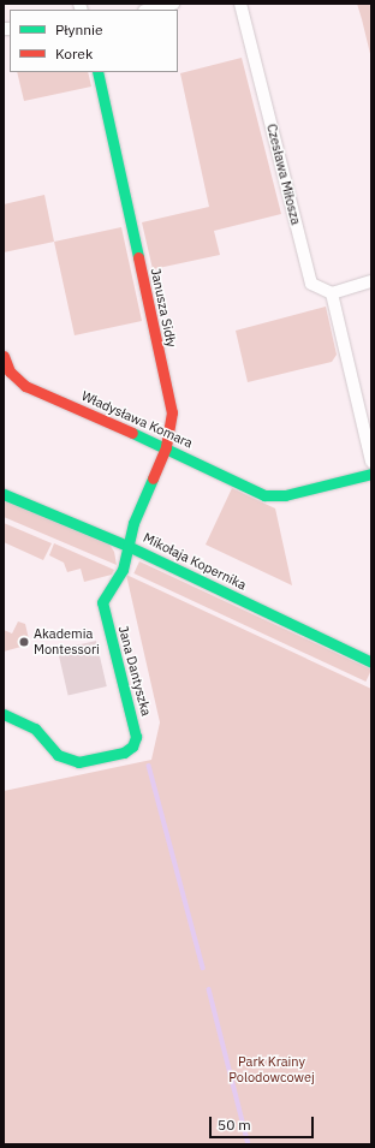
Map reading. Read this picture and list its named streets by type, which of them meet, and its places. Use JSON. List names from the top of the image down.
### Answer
{
  "streets": {
    "street": [
      "Czesława Miłosza",
      "Janusza Sidły",
      "Władysława Komara",
      "Mikołaja Kopernika",
      "Jana Dantyszka"
    ]
  },
  "crossings": [
    ["Janusza Sidły", "Władysława Komara"],
    ["Janusza Sidły", "Mikołaja Kopernika"],
    ["Janusza Sidły", "Jana Dantyszka"],
    ["Mikołaja Kopernika", "Jana Dantyszka"]
  ],
  "parks": ["Park Krainy Polodowcowej"],
  "places": ["Akademia Montessori"],
  "legend": ["Płynnie", "Korek"],
  "scale_bar": "50 m"
}
